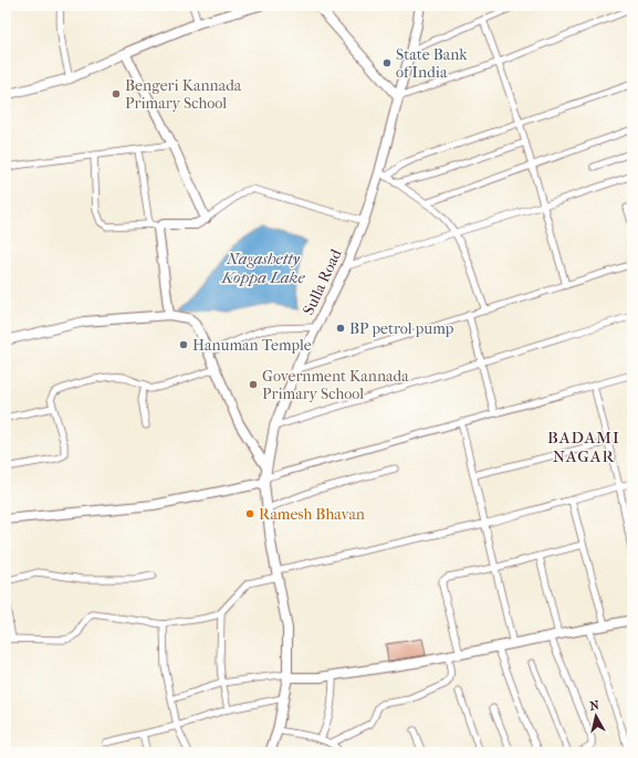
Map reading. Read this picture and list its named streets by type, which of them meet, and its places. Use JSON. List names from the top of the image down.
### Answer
{
  "streets": {
    "street": ["Sulla Road"]
  },
  "districts": ["BADAMI NAGAR"],
  "water": ["Nagashetty Koppa Lake"],
  "places": [
    "State Bank of India",
    "Bengeri Kannada Primary School",
    "BP petrol pump",
    "Hanuman Temple",
    "Government Kannada Primary School",
    "Ramesh Bhavan"
  ],
  "north": "top"
}
